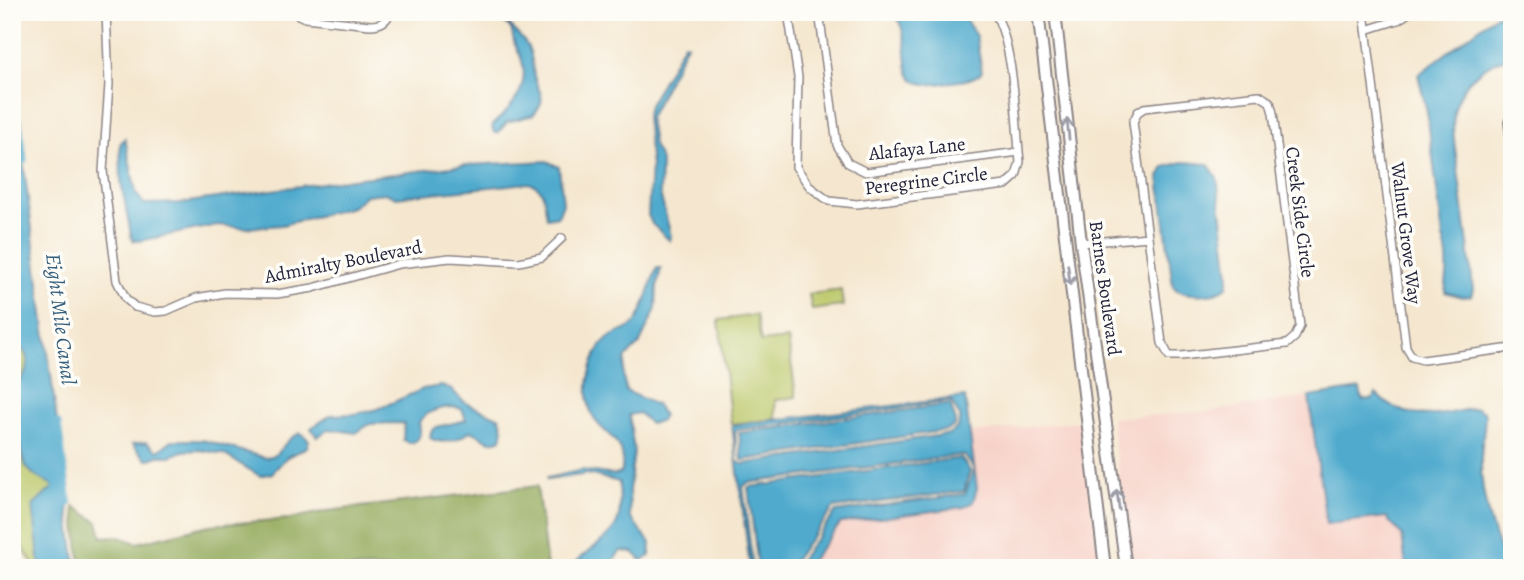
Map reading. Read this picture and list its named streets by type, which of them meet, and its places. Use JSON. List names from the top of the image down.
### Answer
{
  "streets": {
    "main road": ["Barnes Boulevard"],
    "street": [
      "Alafaya Lane",
      "Peregrine Circle",
      "Creek Side Circle",
      "Walnut Grove Way",
      "Admiralty Boulevard"
    ]
  },
  "crossings": [
    ["Alafaya Lane", "Peregrine Circle"]
  ],
  "water": ["Eight Mile Canal"]
}
